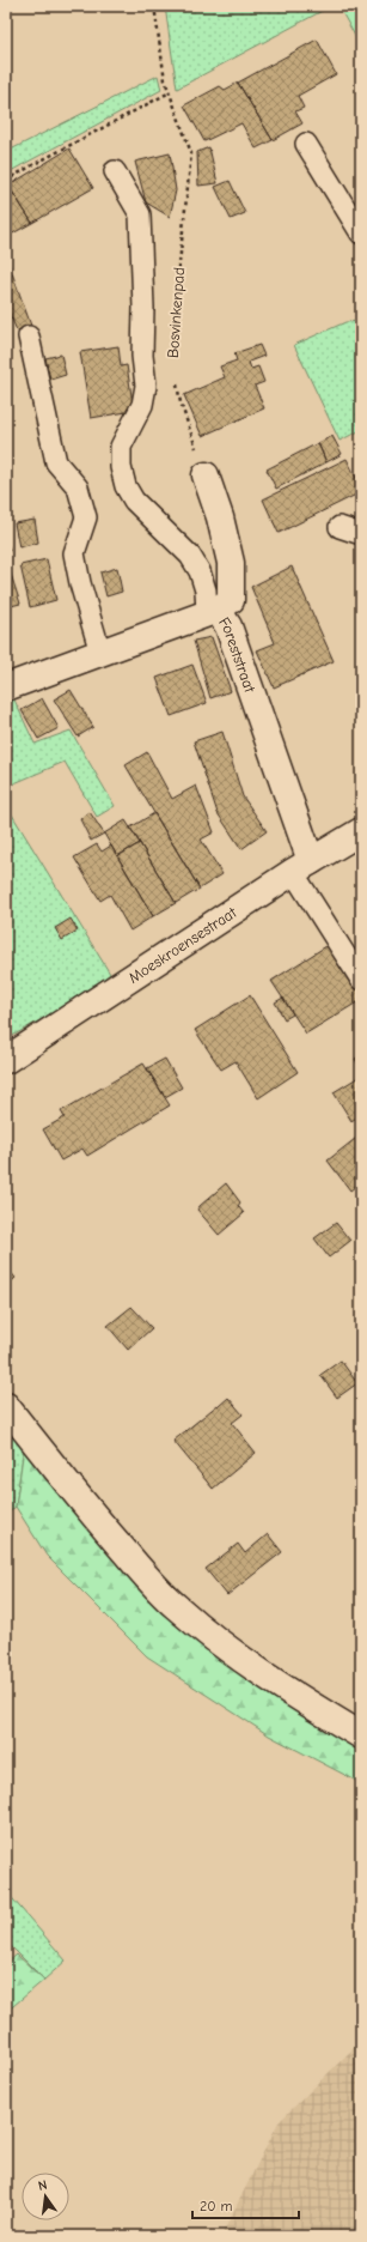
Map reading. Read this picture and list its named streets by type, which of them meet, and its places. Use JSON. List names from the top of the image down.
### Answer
{
  "streets": {
    "street": ["Foreststraat", "Moeskroensestraat"],
    "path": ["Bosvinkenpad"]
  },
  "crossings": [
    ["Foreststraat", "Moeskroensestraat"]
  ],
  "scale_bar": "20 m",
  "north": "top"
}
